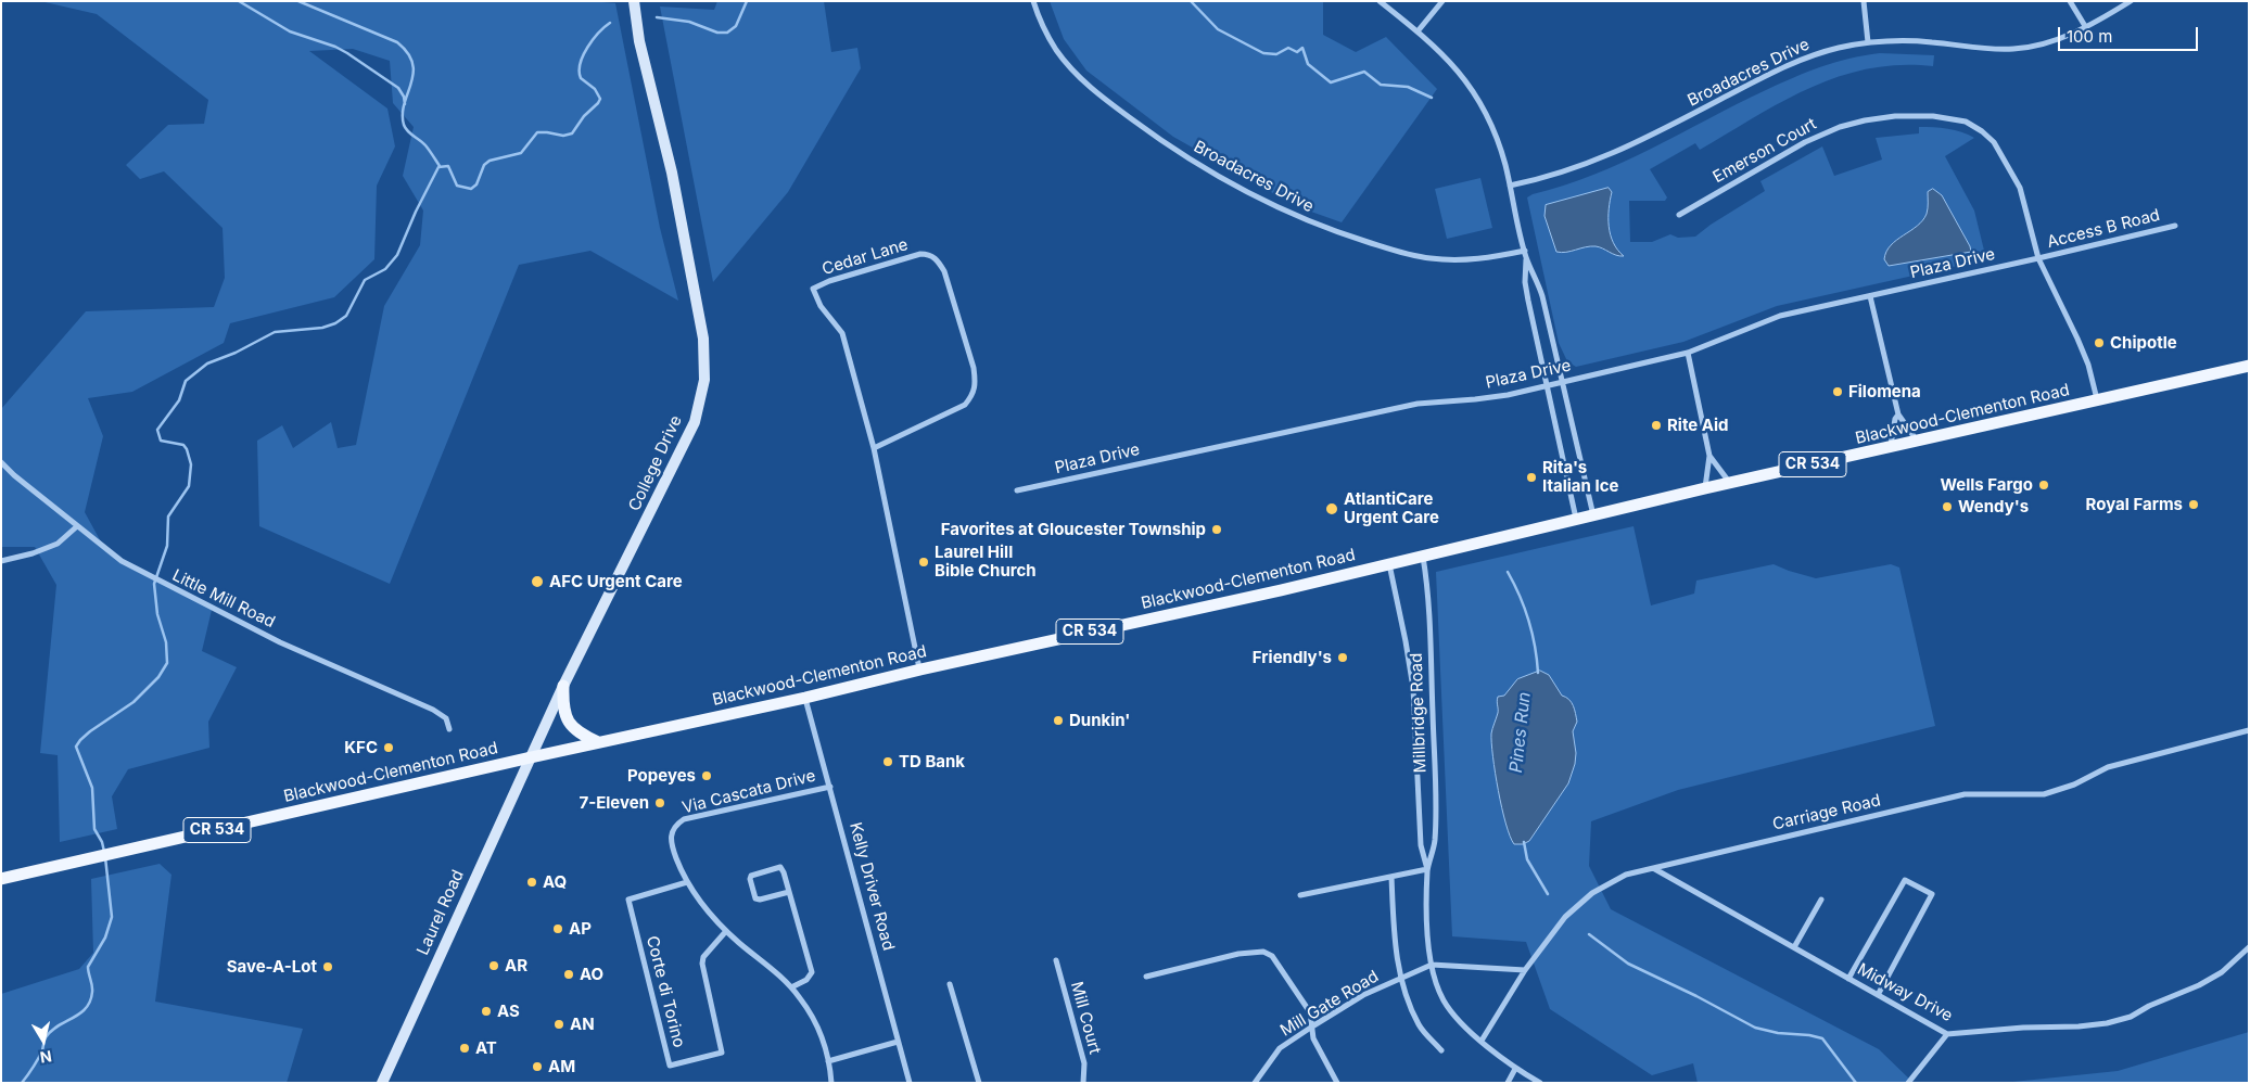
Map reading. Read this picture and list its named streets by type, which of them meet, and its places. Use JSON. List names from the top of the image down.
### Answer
{
  "streets": {
    "main road": [
      "Blackwood-Clementon Road",
      "College Drive",
      "CR 534",
      "Laurel Road"
    ],
    "street": [
      "Broadacres Drive",
      "Emerson Court",
      "Access B Road",
      "Cedar Lane",
      "Plaza Drive",
      "Little Mill Road",
      "Millbridge Road",
      "Via Cascata Drive",
      "Carriage Road",
      "Kelly Driver Road",
      "Corte di Torino",
      "Midway Drive",
      "Mill Gate Road",
      "Mill Court"
    ]
  },
  "crossings": [
    ["Emerson Court", "Access B Road"],
    ["Emerson Court", "Plaza Drive"],
    ["Emerson Court", "Blackwood-Clementon Road"],
    ["Access B Road", "Plaza Drive"],
    ["Cedar Lane", "Blackwood-Clementon Road"],
    ["Blackwood-Clementon Road", "College Drive"],
    ["Blackwood-Clementon Road", "Millbridge Road"],
    ["Blackwood-Clementon Road", "Kelly Driver Road"],
    ["Blackwood-Clementon Road", "Laurel Road"],
    ["College Drive", "Laurel Road"],
    ["Millbridge Road", "Carriage Road"],
    ["Millbridge Road", "Mill Gate Road"],
    ["Via Cascata Drive", "Kelly Driver Road"],
    ["Via Cascata Drive", "Corte di Torino"],
    ["Carriage Road", "Midway Drive"]
  ],
  "water": ["Pines Run"],
  "places": [
    "Chipotle",
    "Filomena",
    "Rite Aid",
    "Rita's Italian Ice",
    "Wells Fargo",
    "Royal Farms",
    "Wendy's",
    "AtlantiCare Urgent Care",
    "Favorites at Gloucester Township",
    "Laurel Hill Bible Church",
    "AFC Urgent Care",
    "Friendly's",
    "Dunkin'",
    "KFC",
    "TD Bank",
    "Popeyes",
    "7-Eleven",
    "AQ",
    "AP",
    "AR",
    "Save-A-Lot",
    "AO",
    "AS",
    "AN",
    "AT",
    "AM"
  ],
  "scale_bar": "100 m",
  "north": "bottom"
}
